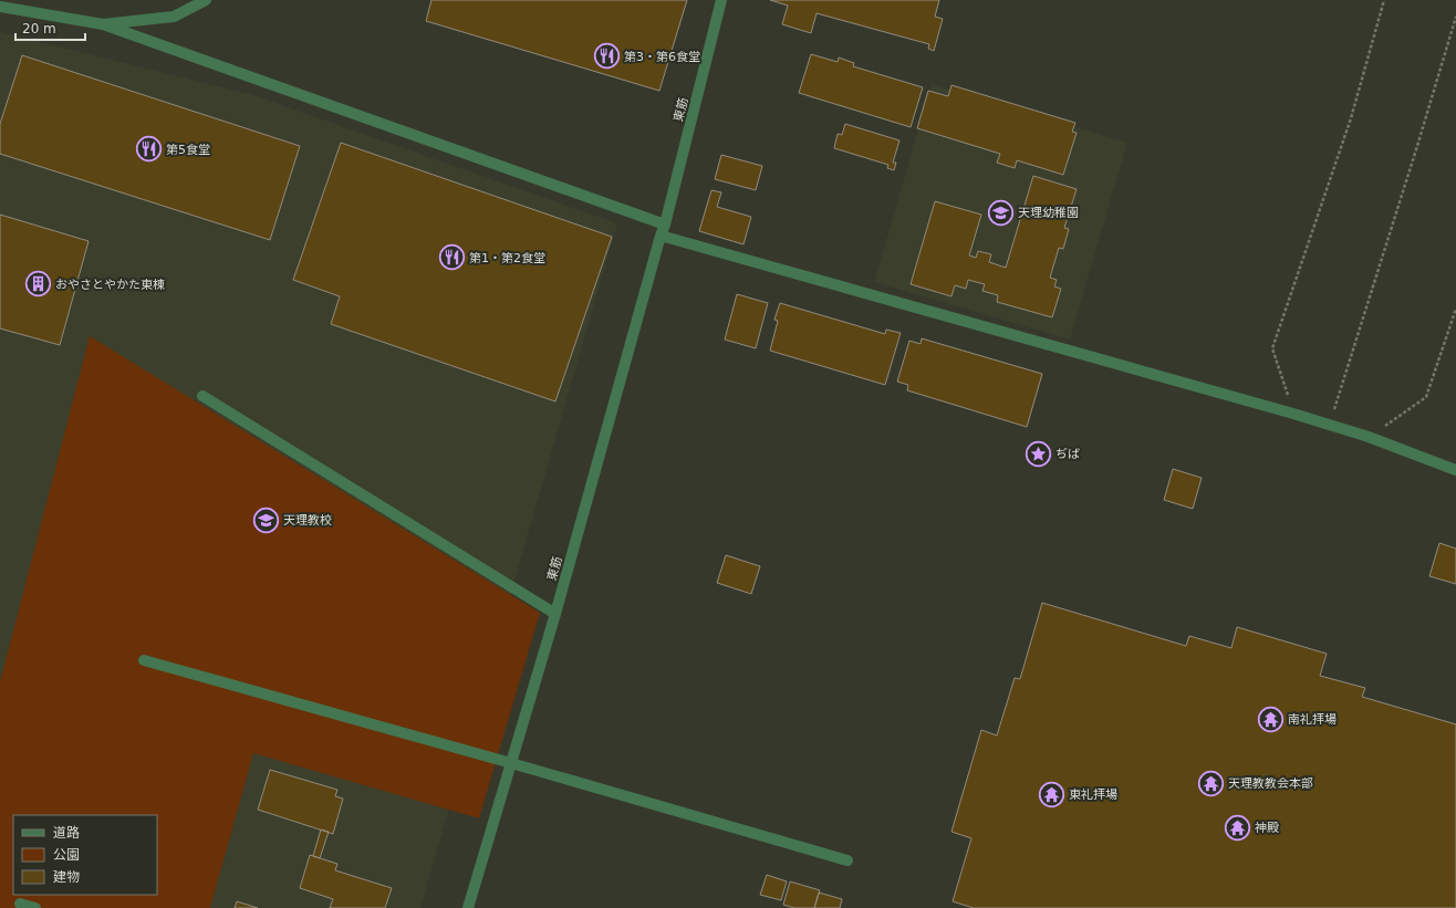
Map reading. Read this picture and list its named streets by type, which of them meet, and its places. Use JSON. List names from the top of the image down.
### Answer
{
  "streets": {
    "street": ["東筋"]
  },
  "places": {
    "restaurant": ["第3・第6食堂", "第5食堂", "第1・第2食堂"],
    "school or university": ["天理幼稚園", "天理教校"],
    "building": ["おやさとやかた東棟"],
    "place": ["ぢば"],
    "temple": [
      "南礼拝場",
      "天理教教会本部",
      "東礼拝場",
      "神殿"
    ]
  },
  "legend": ["道路", "公園", "建物"],
  "scale_bar": "20 m"
}
